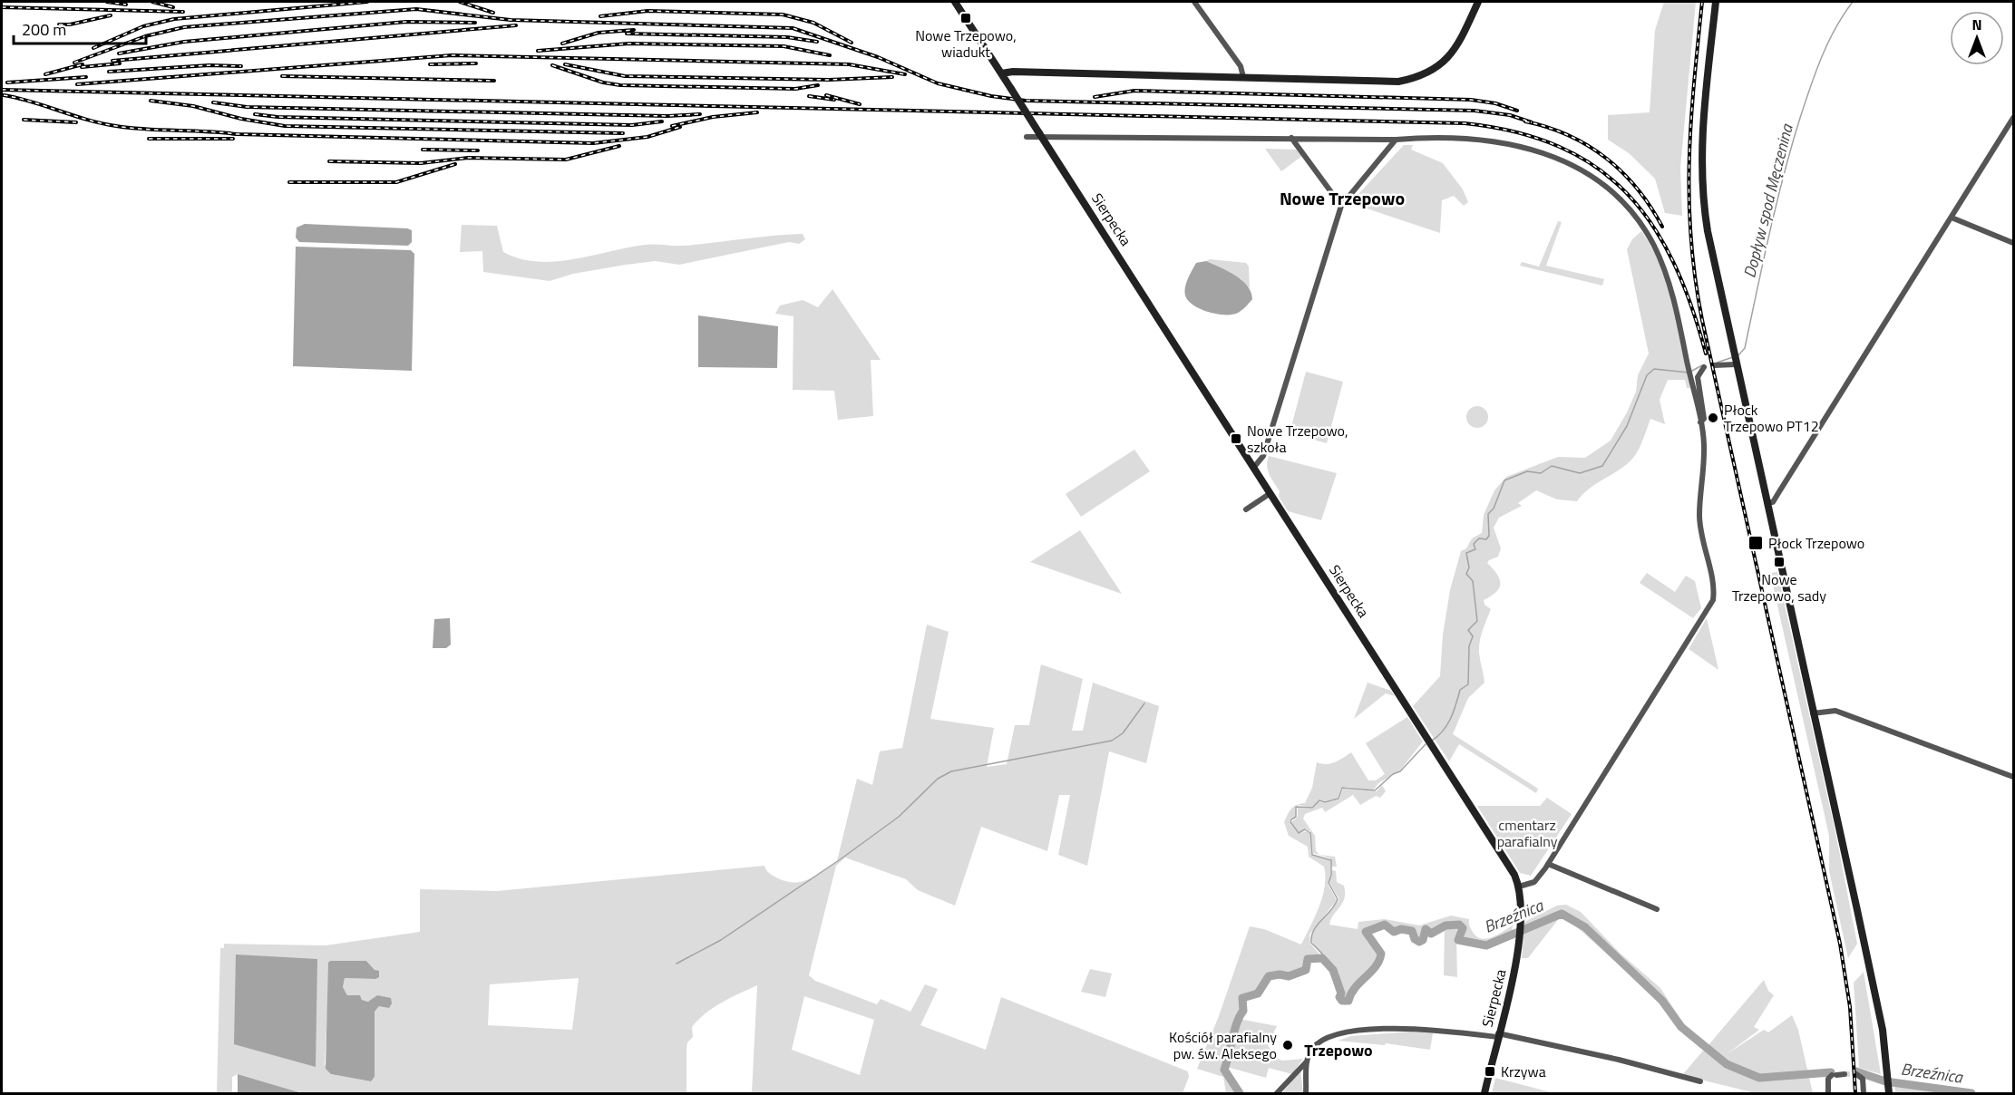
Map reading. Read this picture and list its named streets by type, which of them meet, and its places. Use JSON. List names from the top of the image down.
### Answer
{
  "streets": {
    "street": ["Sierpecka"]
  },
  "districts": ["Nowe Trzepowo", "Trzepowo"],
  "water": ["Dopływ spod Męczenina", "Brzeźnica"],
  "parks": ["cmentarz parafialny"],
  "places": {
    "transit": [
      "Nowe Trzepowo, wiadukt",
      "Nowe Trzepowo, szkoła",
      "Płock Trzepowo",
      "Nowe Trzepowo, sady",
      "Krzywa"
    ],
    "other": ["Płock Trzepowo PT12", "Kościół parafialny pw. św. Aleksego"]
  },
  "scale_bar": "200 m",
  "north": "top"
}
